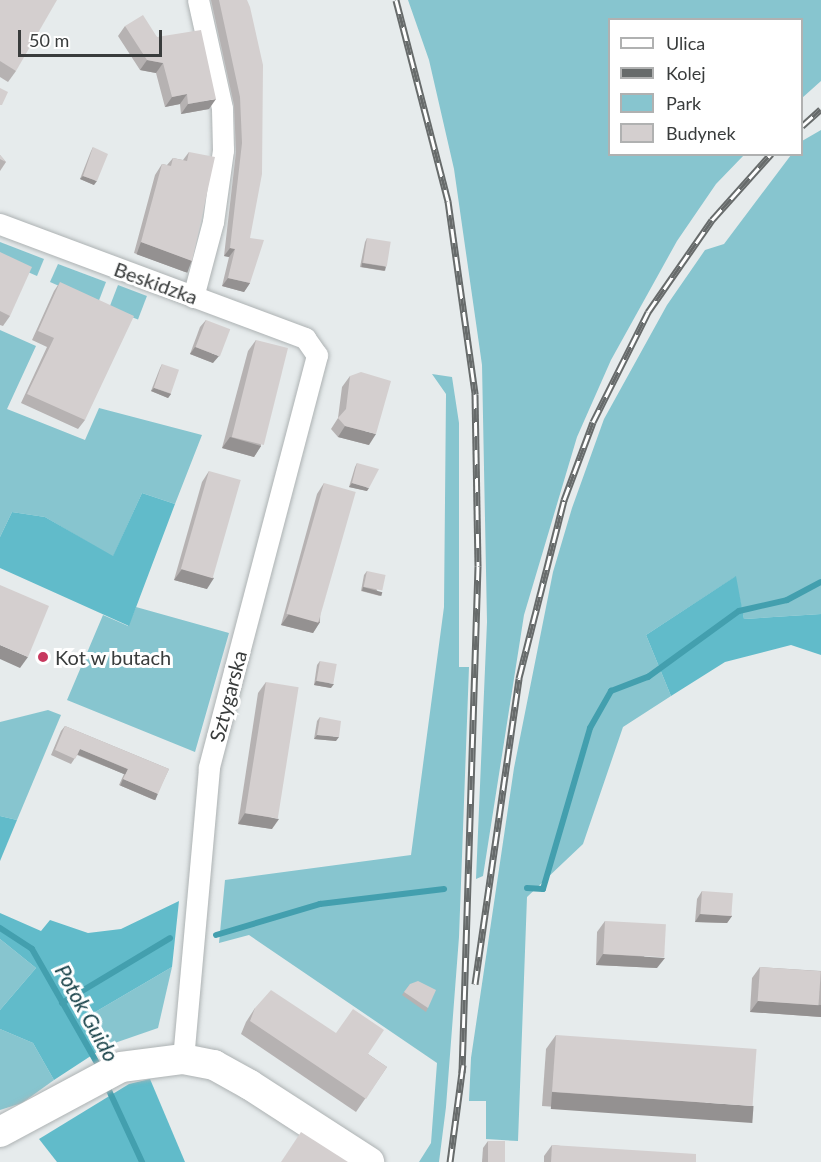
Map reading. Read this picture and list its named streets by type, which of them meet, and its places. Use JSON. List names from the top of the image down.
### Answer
{
  "streets": {
    "street": ["Beskidzka", "Sztygarska"]
  },
  "crossings": [
    ["Beskidzka", "Sztygarska"]
  ],
  "water": ["Potok Guido"],
  "places": ["Kot w butach"],
  "legend": [
    "Ulica",
    "Kolej",
    "Park",
    "Budynek"
  ],
  "scale_bar": "50 m"
}
